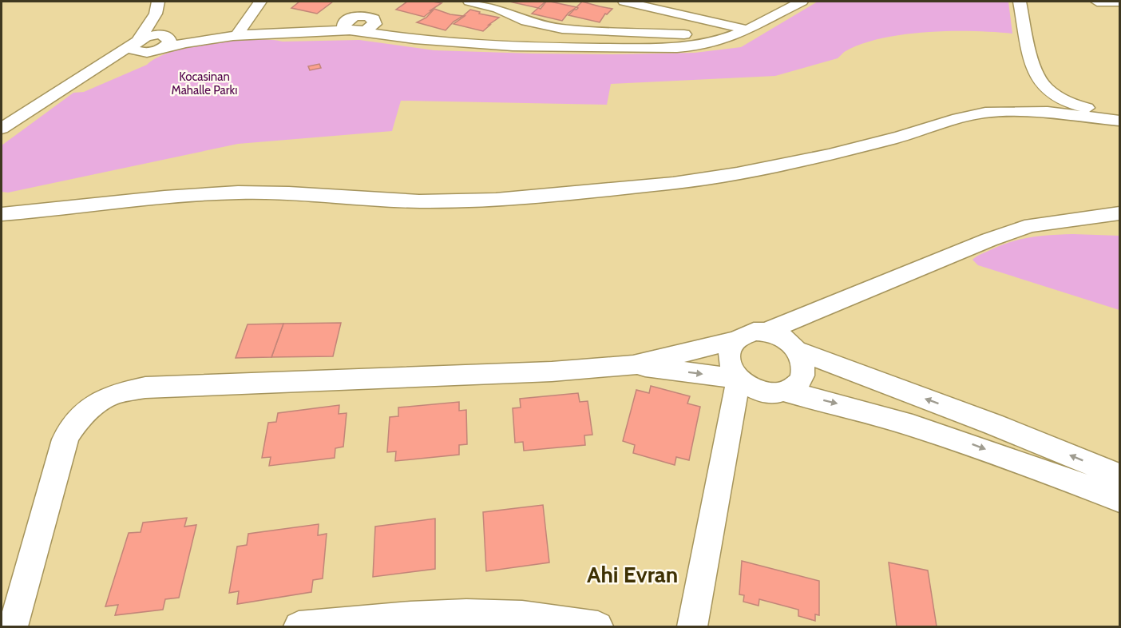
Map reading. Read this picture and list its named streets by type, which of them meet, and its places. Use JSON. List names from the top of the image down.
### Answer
{
  "districts": ["Ahi Evran"],
  "parks": ["Kocasinan Mahalle Parkı"]
}
